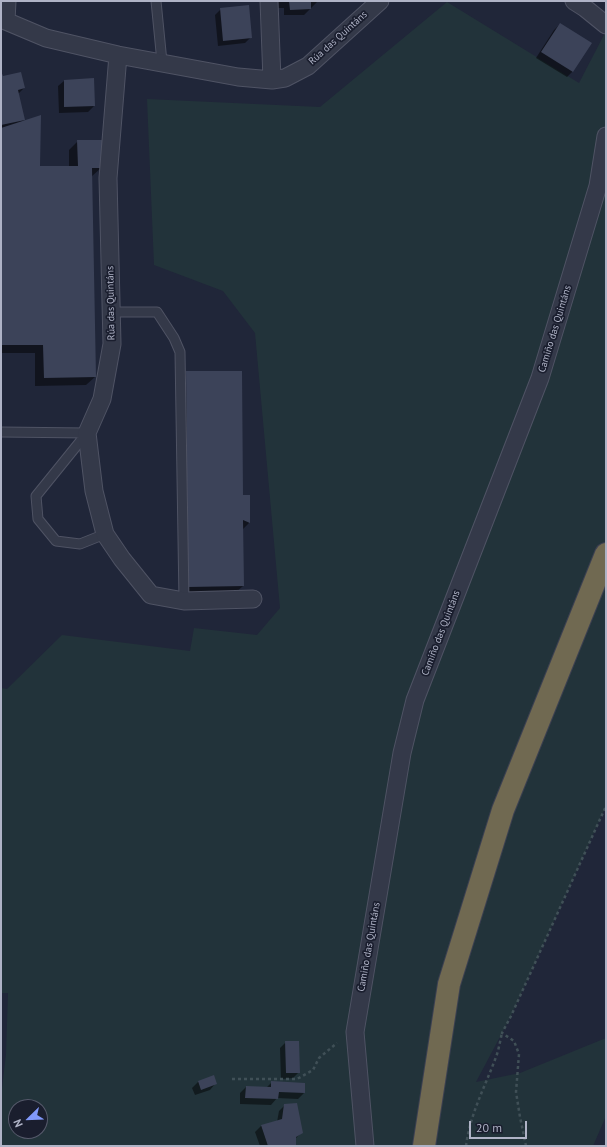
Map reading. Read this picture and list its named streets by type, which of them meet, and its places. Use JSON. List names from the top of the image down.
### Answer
{
  "streets": {
    "street": ["Rúa das Quintáns", "Camiño das Quintáns"]
  },
  "scale_bar": "20 m",
  "north": "bottom left"
}
